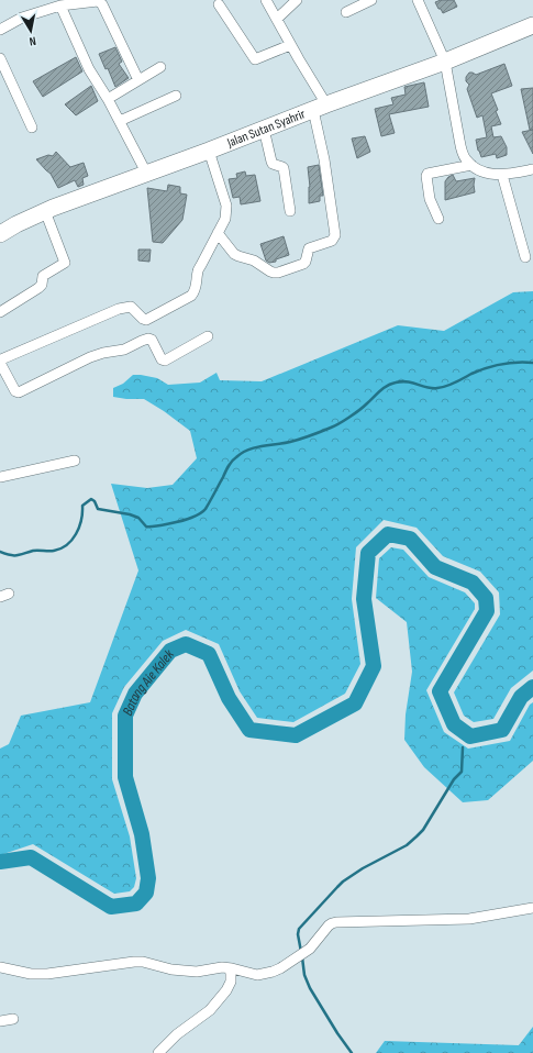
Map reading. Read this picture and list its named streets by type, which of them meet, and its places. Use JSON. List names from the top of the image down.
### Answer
{
  "streets": {
    "highway": ["Jalan Sutan Syahrir"]
  },
  "water": ["Batang Aie Kalek"],
  "north": "bottom"
}
